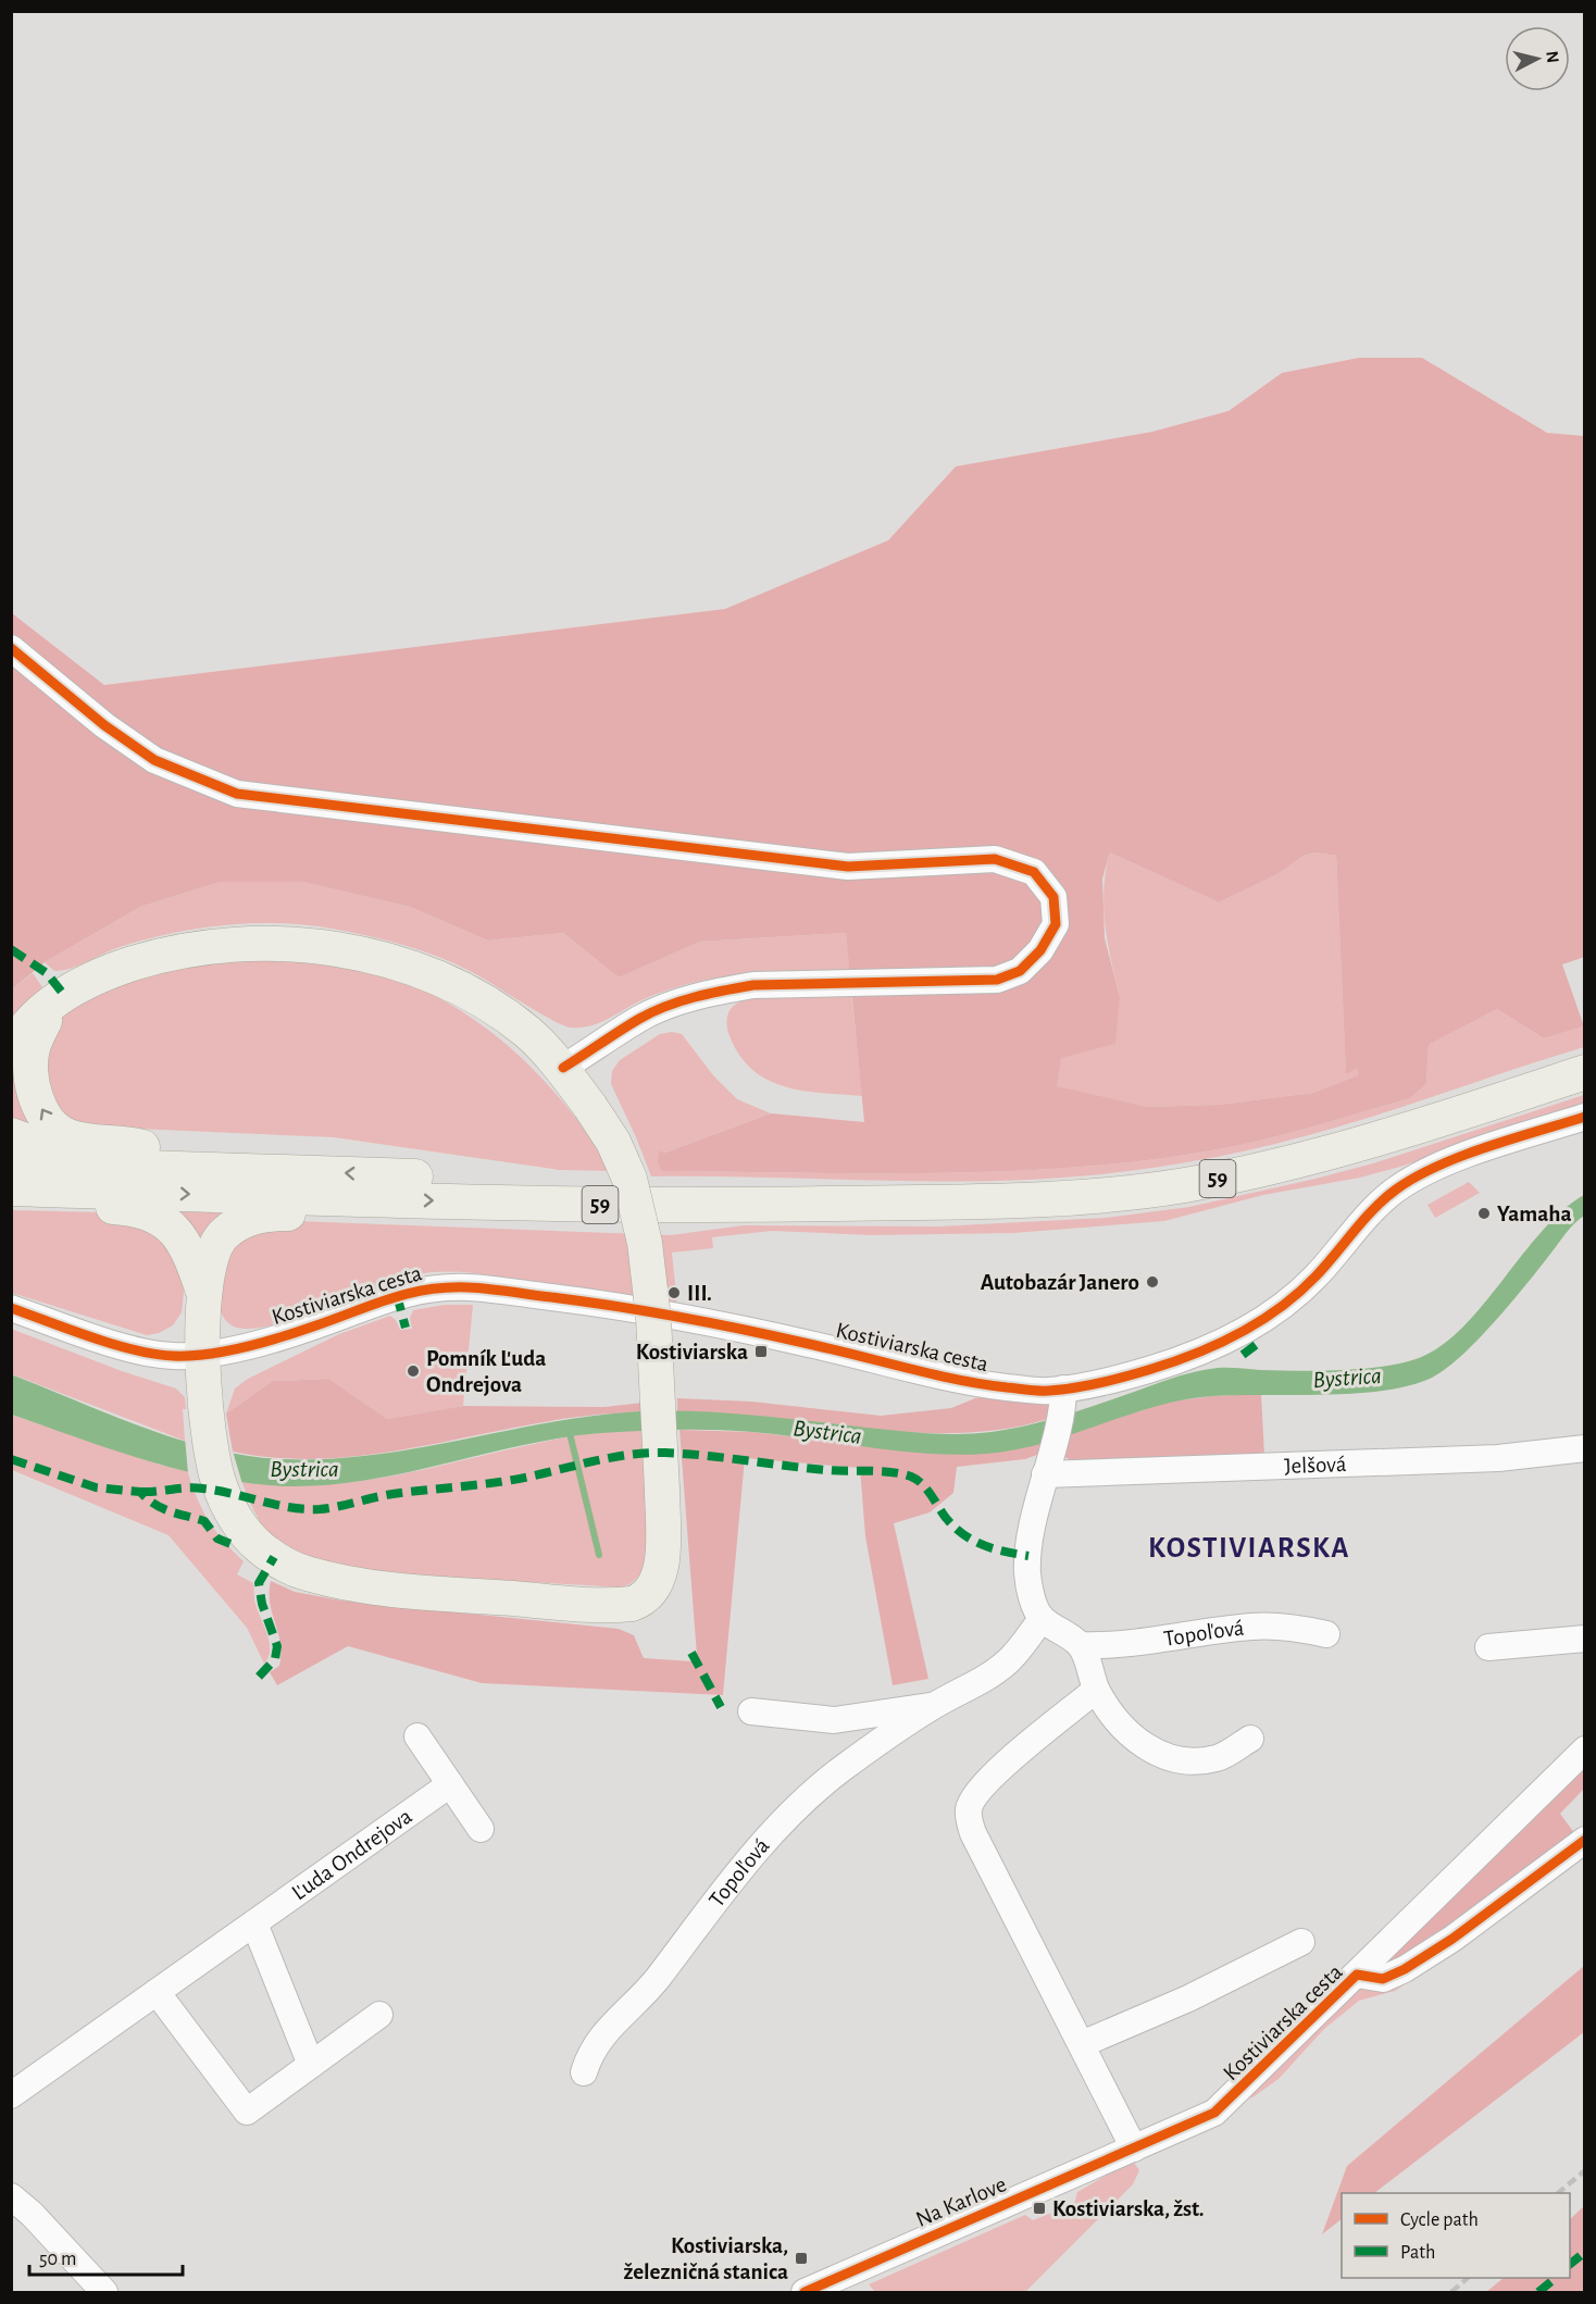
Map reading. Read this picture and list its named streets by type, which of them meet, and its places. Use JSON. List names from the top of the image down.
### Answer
{
  "streets": {
    "main road": ["59"],
    "street": [
      "Kostiviarska cesta",
      "Jelšová",
      "Topoľová",
      "Ľuda Ondrejova",
      "Na Karlove"
    ]
  },
  "crossings": [
    ["Kostiviarska cesta", "Na Karlove"]
  ],
  "districts": ["KOSTIVIARSKA"],
  "water": ["Bystrica"],
  "places": {
    "other": [
      "Yamaha",
      "Autobazár Janero",
      "III.",
      "Pomník Ľuda Ondrejova"
    ],
    "transit": ["Kostiviarska", "Kostiviarska, žst.", "Kostiviarska, železničná stanica"]
  },
  "legend": ["Cycle path", "Path"],
  "scale_bar": "50 m",
  "north": "right"
}
